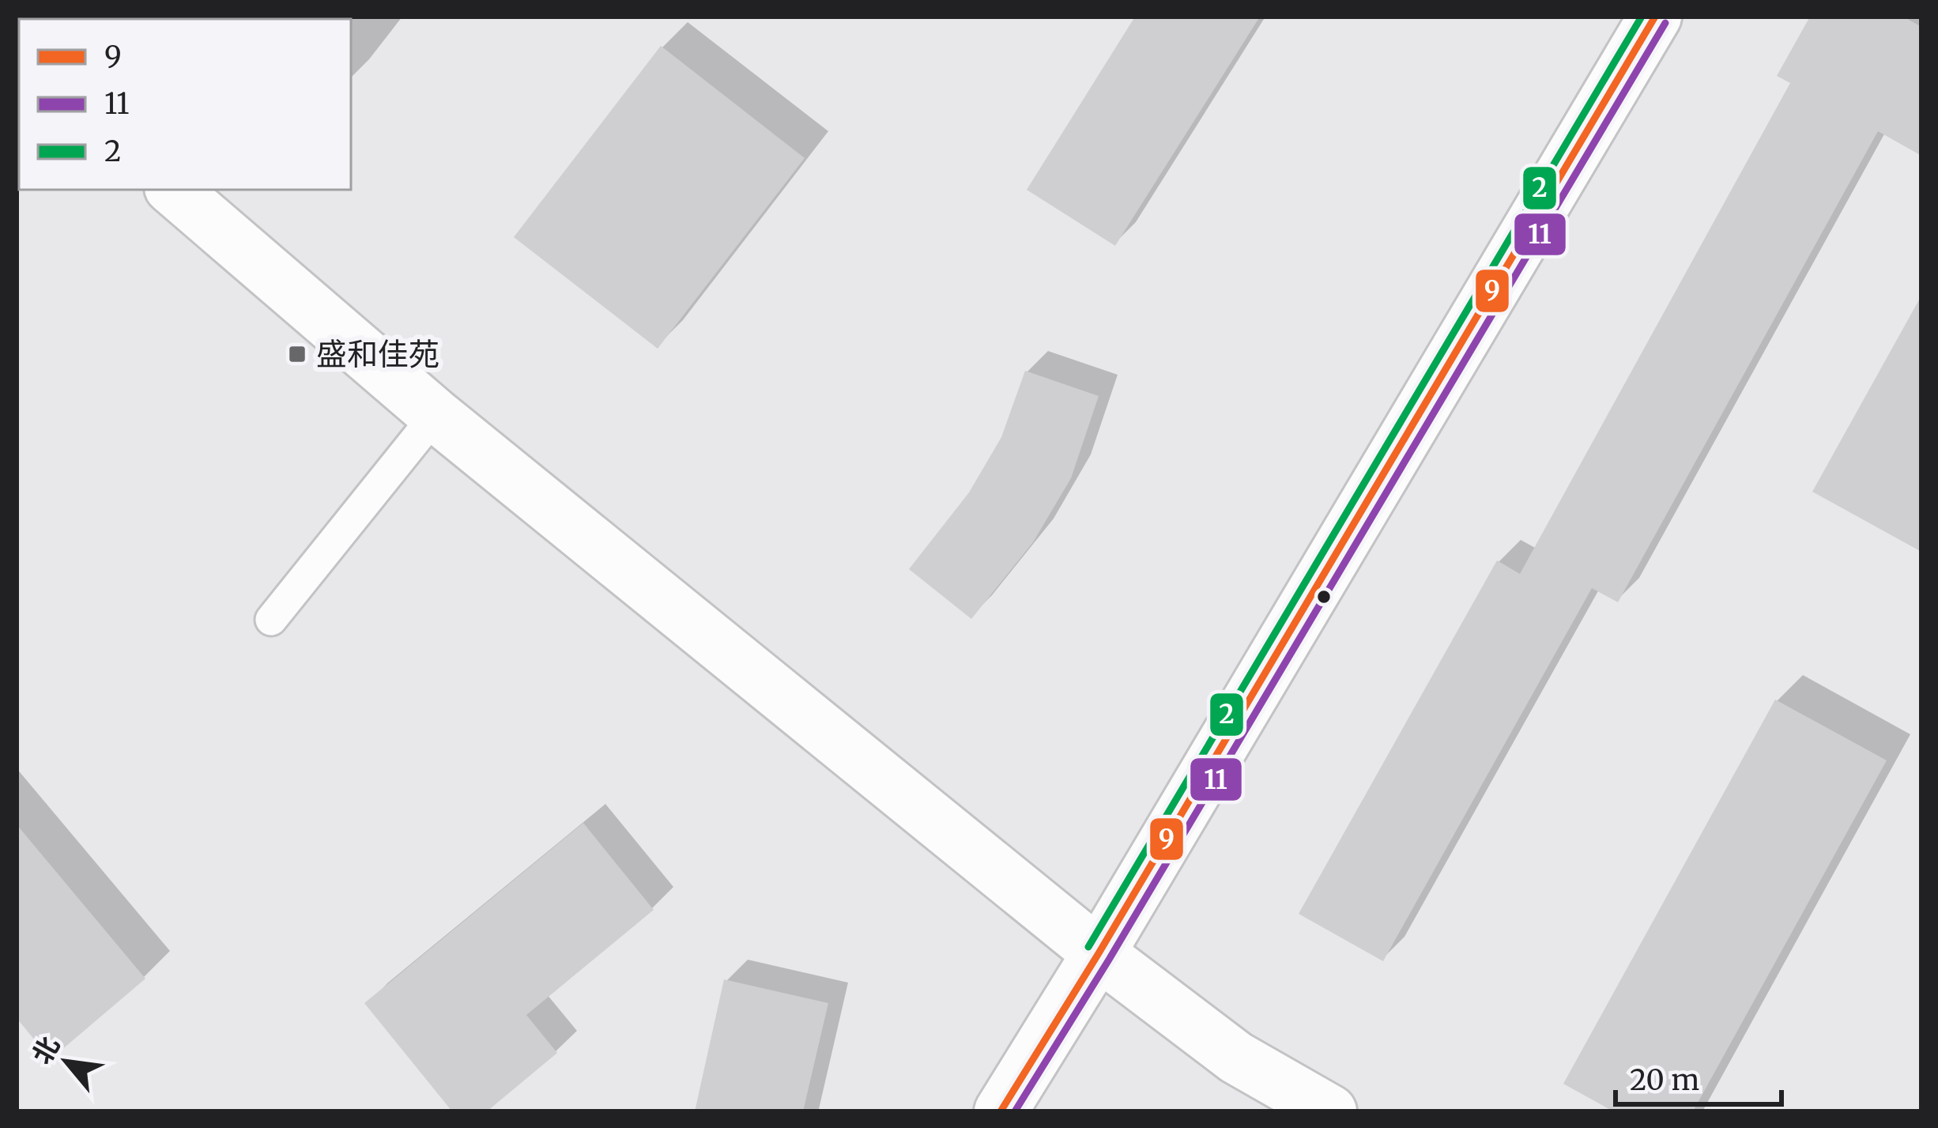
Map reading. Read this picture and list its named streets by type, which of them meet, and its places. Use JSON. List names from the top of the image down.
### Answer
{
  "places": {
    "transit": ["盛和佳苑"]
  },
  "lines": ["transit line 9", "transit line 2", "transit line 11"],
  "legend": ["9", "11", "2"],
  "scale_bar": "20 m",
  "north": "top left"
}
